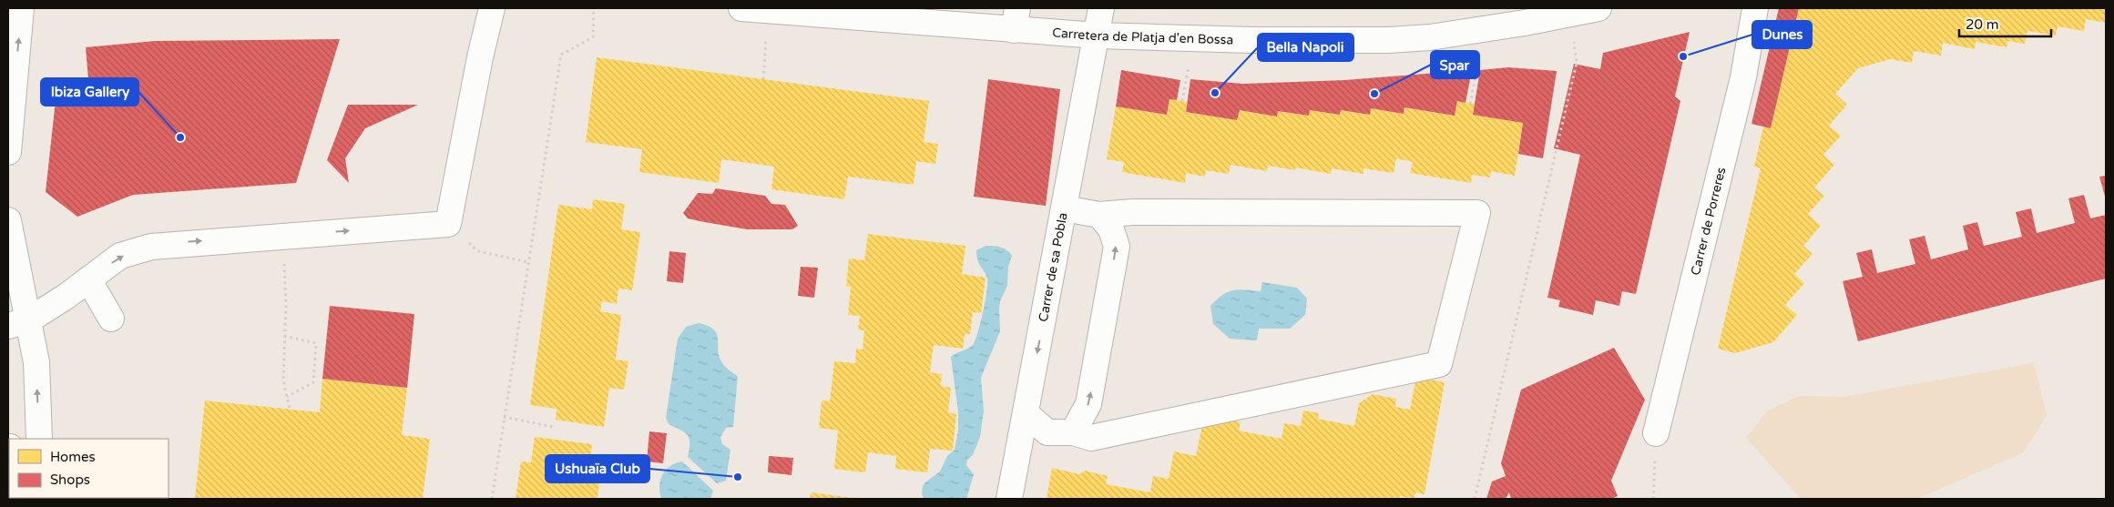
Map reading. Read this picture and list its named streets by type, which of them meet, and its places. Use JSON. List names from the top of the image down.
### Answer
{
  "streets": {
    "street": ["Carretera de Platja d'en Bossa", "Carrer de Porreres", "Carrer de sa Pobla"]
  },
  "crossings": [
    ["Carretera de Platja d'en Bossa", "Carrer de sa Pobla"]
  ],
  "places": [
    "Dunes",
    "Bella Napoli",
    "Spar",
    "Ibiza Gallery",
    "Ushuaïa Club"
  ],
  "legend": ["Homes", "Shops"],
  "scale_bar": "20 m"
}
